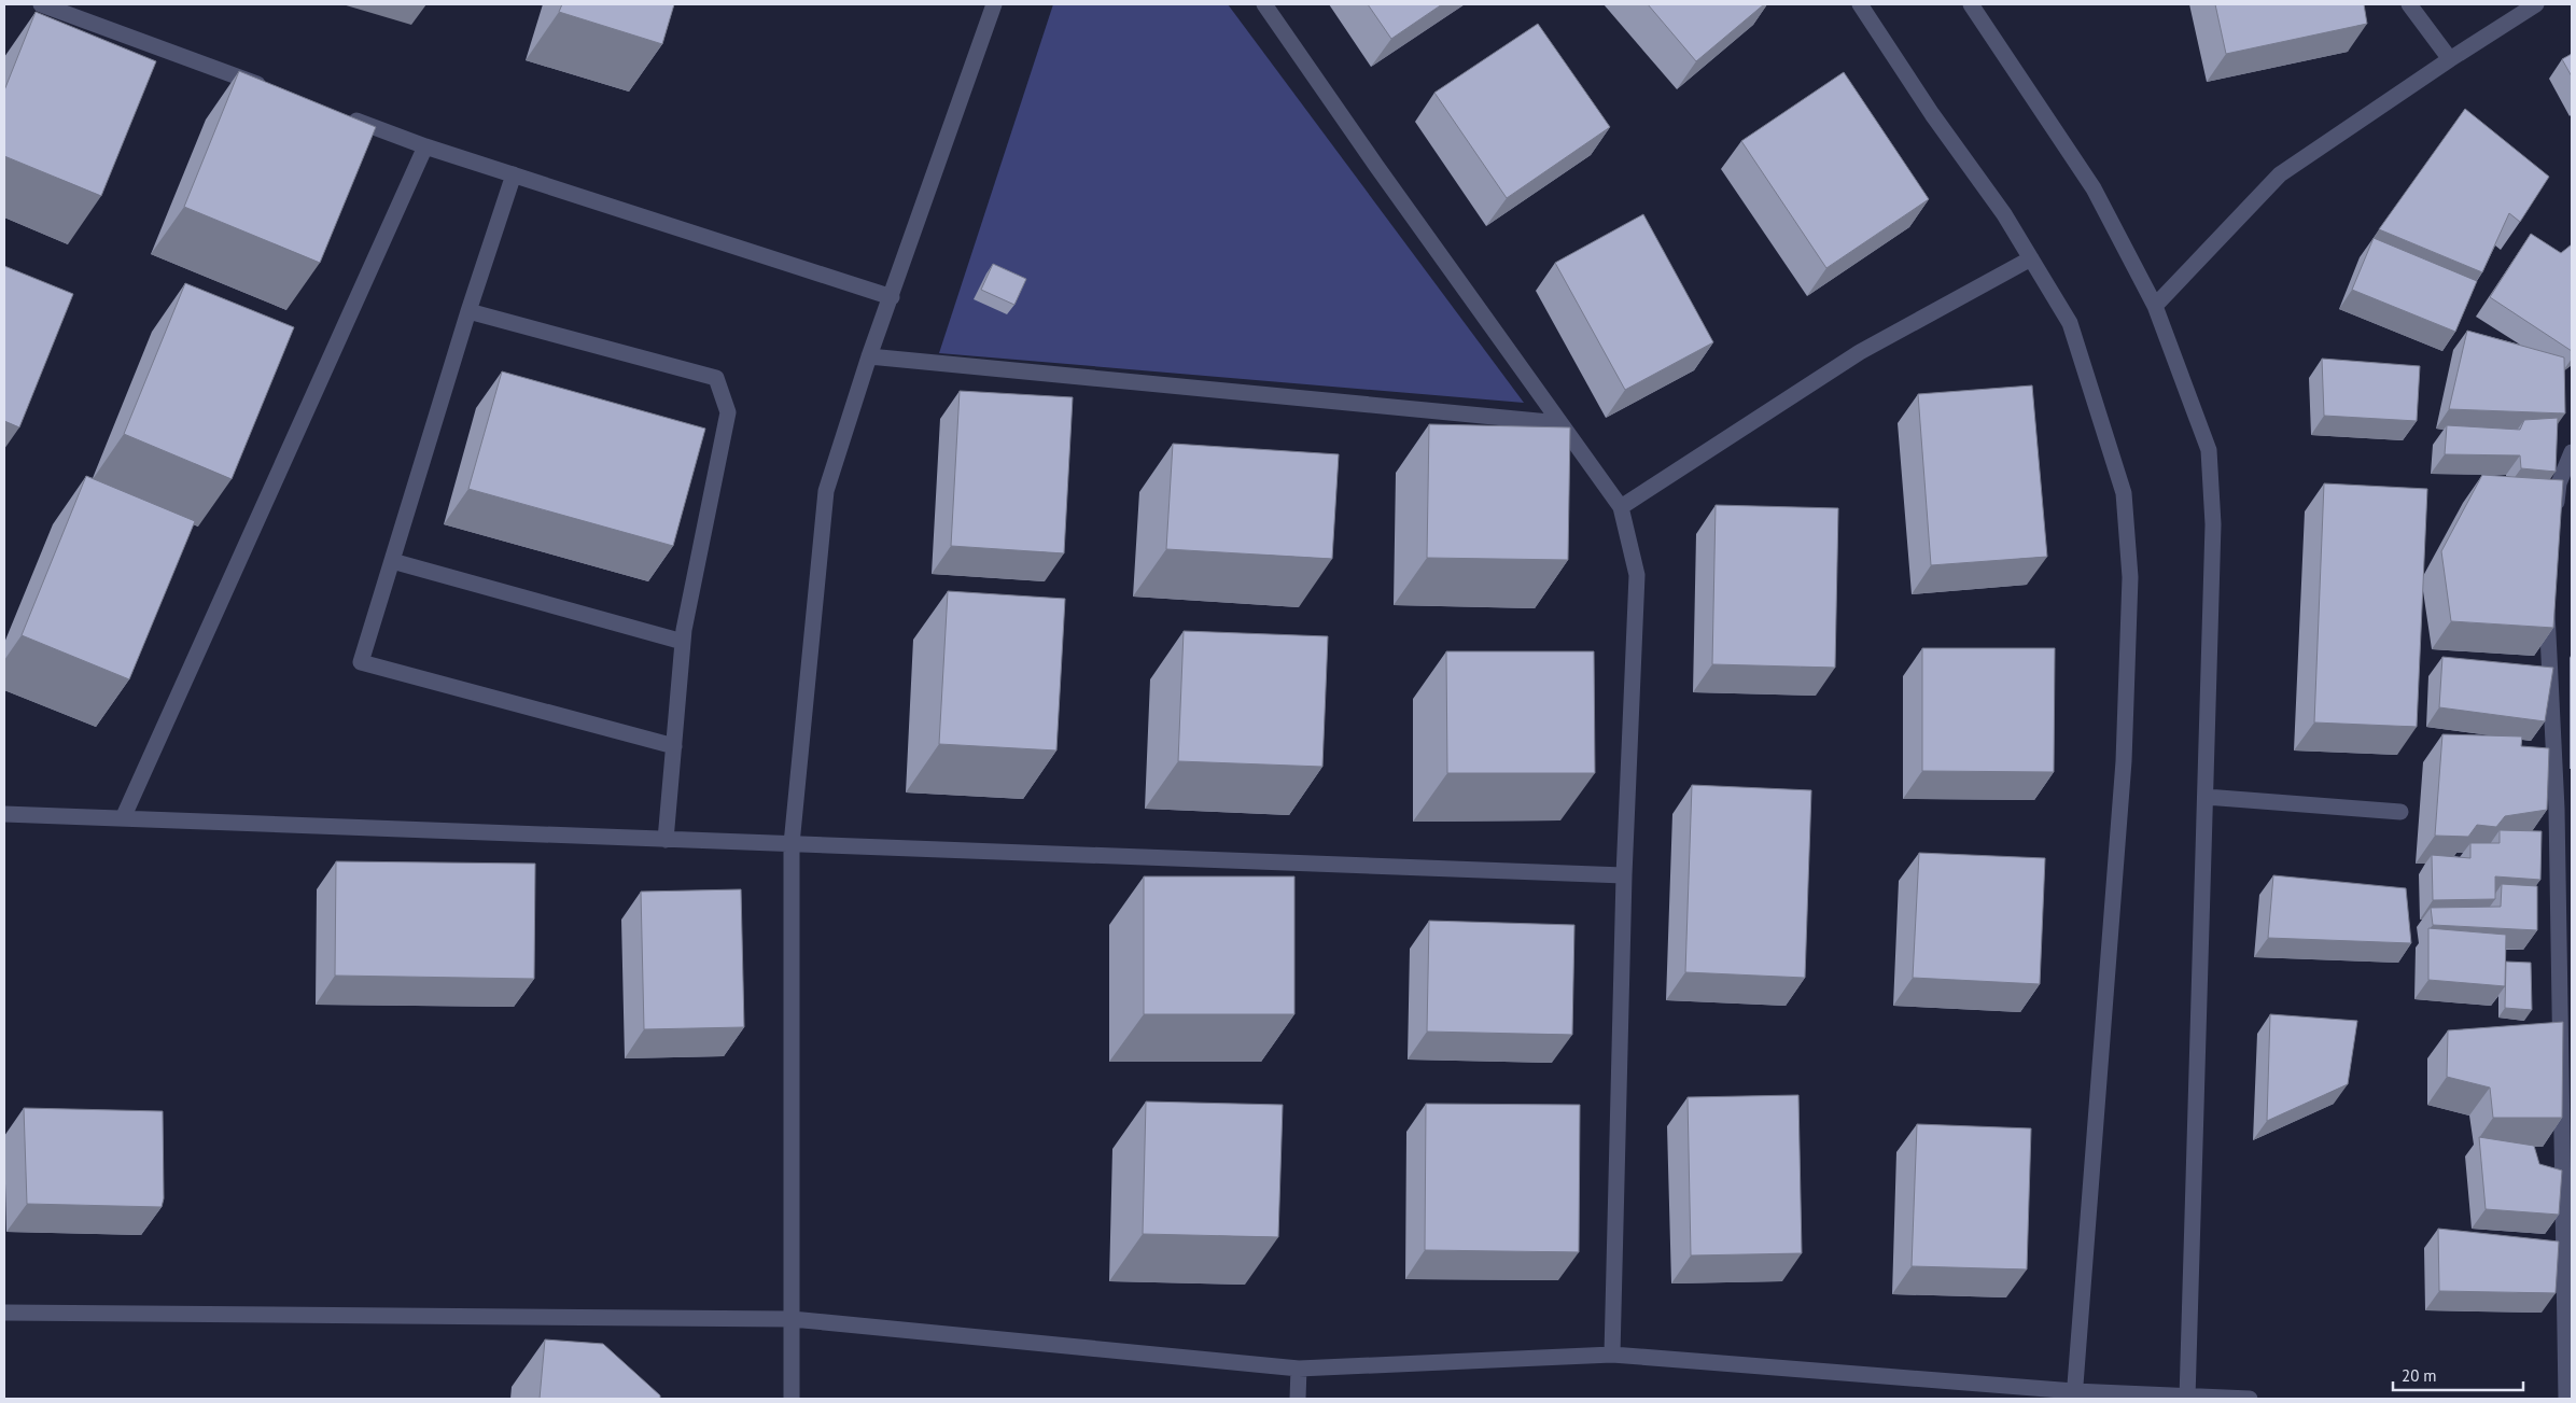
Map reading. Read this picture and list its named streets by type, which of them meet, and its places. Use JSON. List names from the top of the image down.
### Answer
{
  "scale_bar": "20 m"
}
